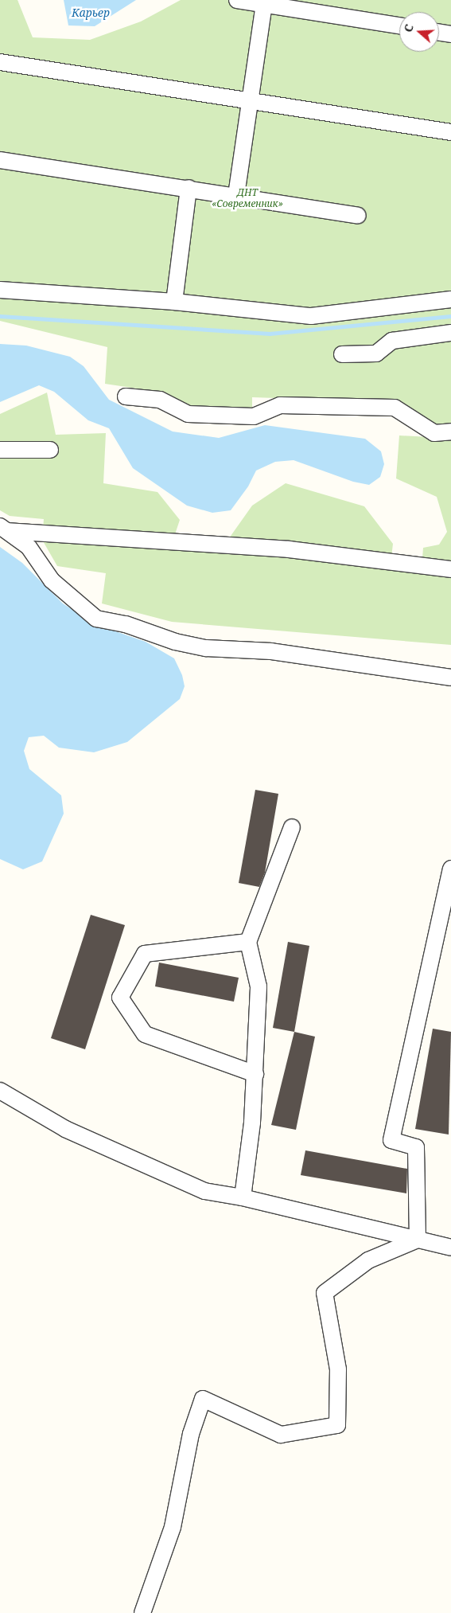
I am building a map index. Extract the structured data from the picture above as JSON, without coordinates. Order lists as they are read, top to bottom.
{
  "water": ["Карьер"],
  "parks": ["ДНТ «Современник»"],
  "north": "left"
}
